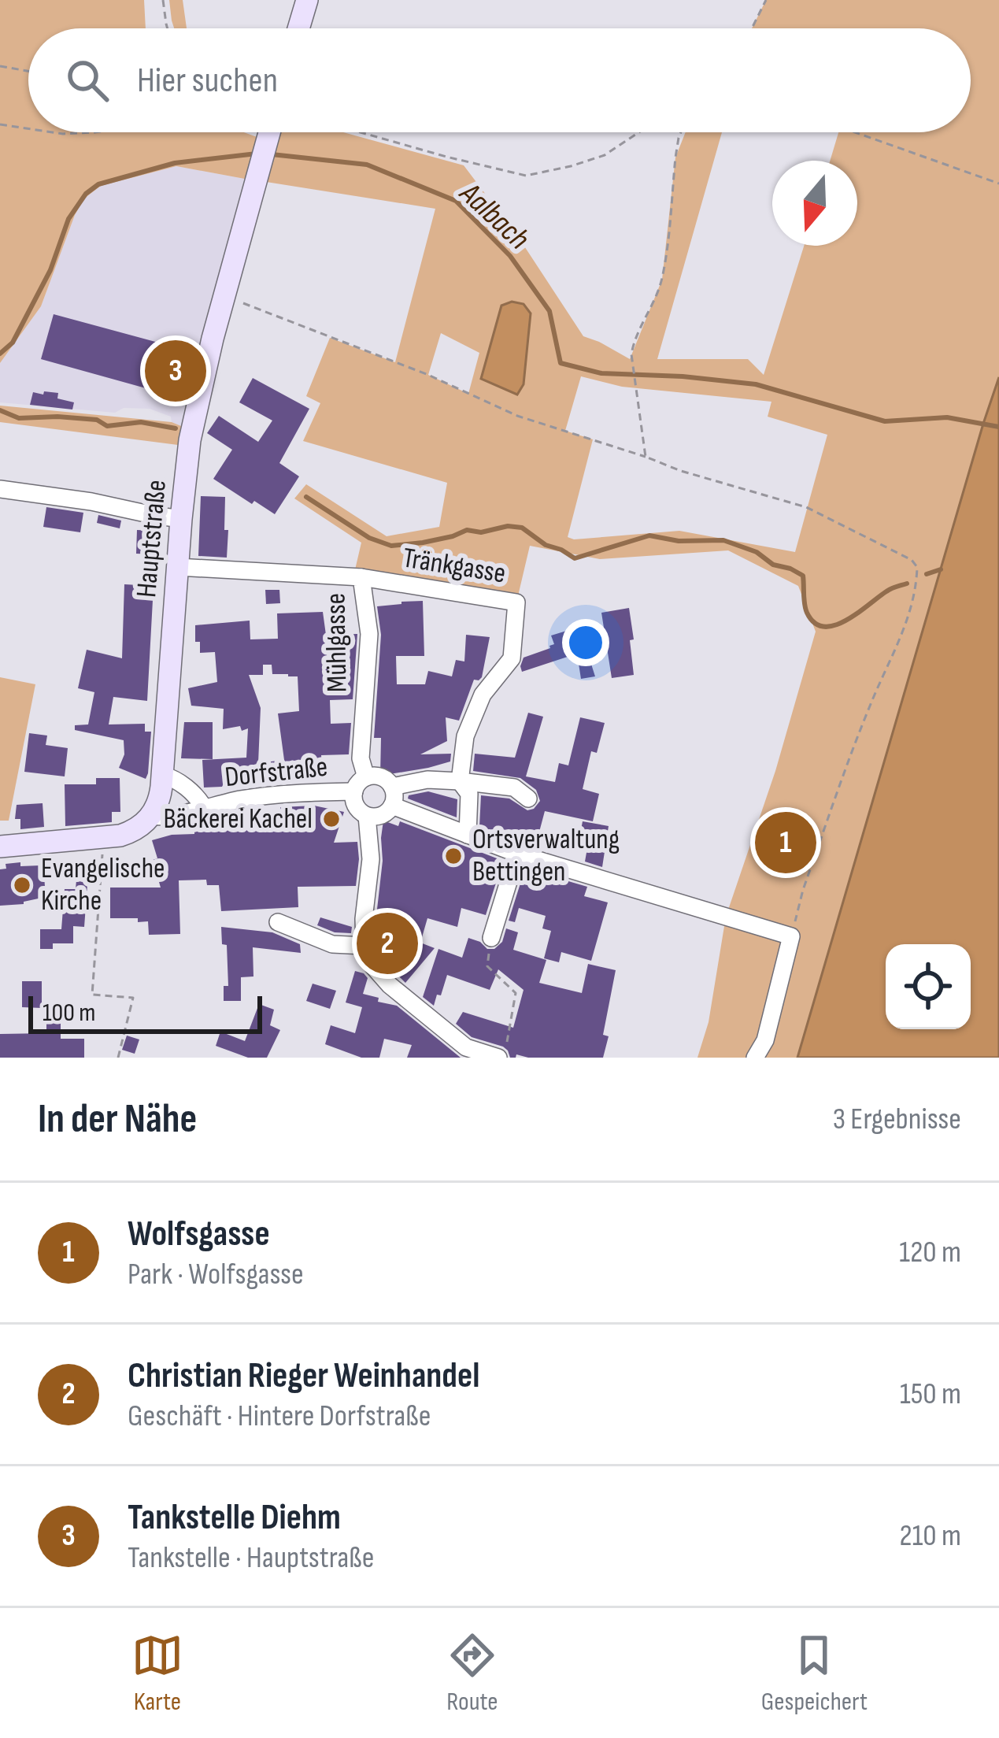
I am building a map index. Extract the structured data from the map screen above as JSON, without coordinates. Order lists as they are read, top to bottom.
{
  "streets": {
    "street": [
      "Hauptstraße",
      "Tränkgasse",
      "Mühlgasse",
      "Dorfstraße"
    ]
  },
  "crossings": [
    ["Hauptstraße", "Mühlgasse"],
    ["Hauptstraße", "Dorfstraße"],
    ["Tränkgasse", "Mühlgasse"],
    ["Mühlgasse", "Dorfstraße"]
  ],
  "water": ["Aalbach"],
  "places": ["Bäckerei Kachel", "Ortsverwaltung Bettingen", "Evangelische Kirche"],
  "scale_bar": "100 m",
  "north": "bottom",
  "page": {
    "search": "Hier suchen",
    "pins": ["3", "1", "2"],
    "scale": "100 m",
    "heading": ["In der Nähe", "3 Ergebnisse"],
    "list": [
      {
        "mark": "1",
        "name": "Wolfsgasse",
        "note": "Park · Wolfsgasse",
        "value": "120 m"
      },
      {
        "mark": "2",
        "name": "Christian Rieger Weinhandel",
        "note": "Geschäft · Hintere Dorfstraße",
        "value": "150 m"
      },
      {
        "mark": "3",
        "name": "Tankstelle Diehm",
        "note": "Tankstelle · Hauptstraße",
        "value": "210 m"
      }
    ],
    "nav": ["Karte", "Route", "Gespeichert"]
  }
}
